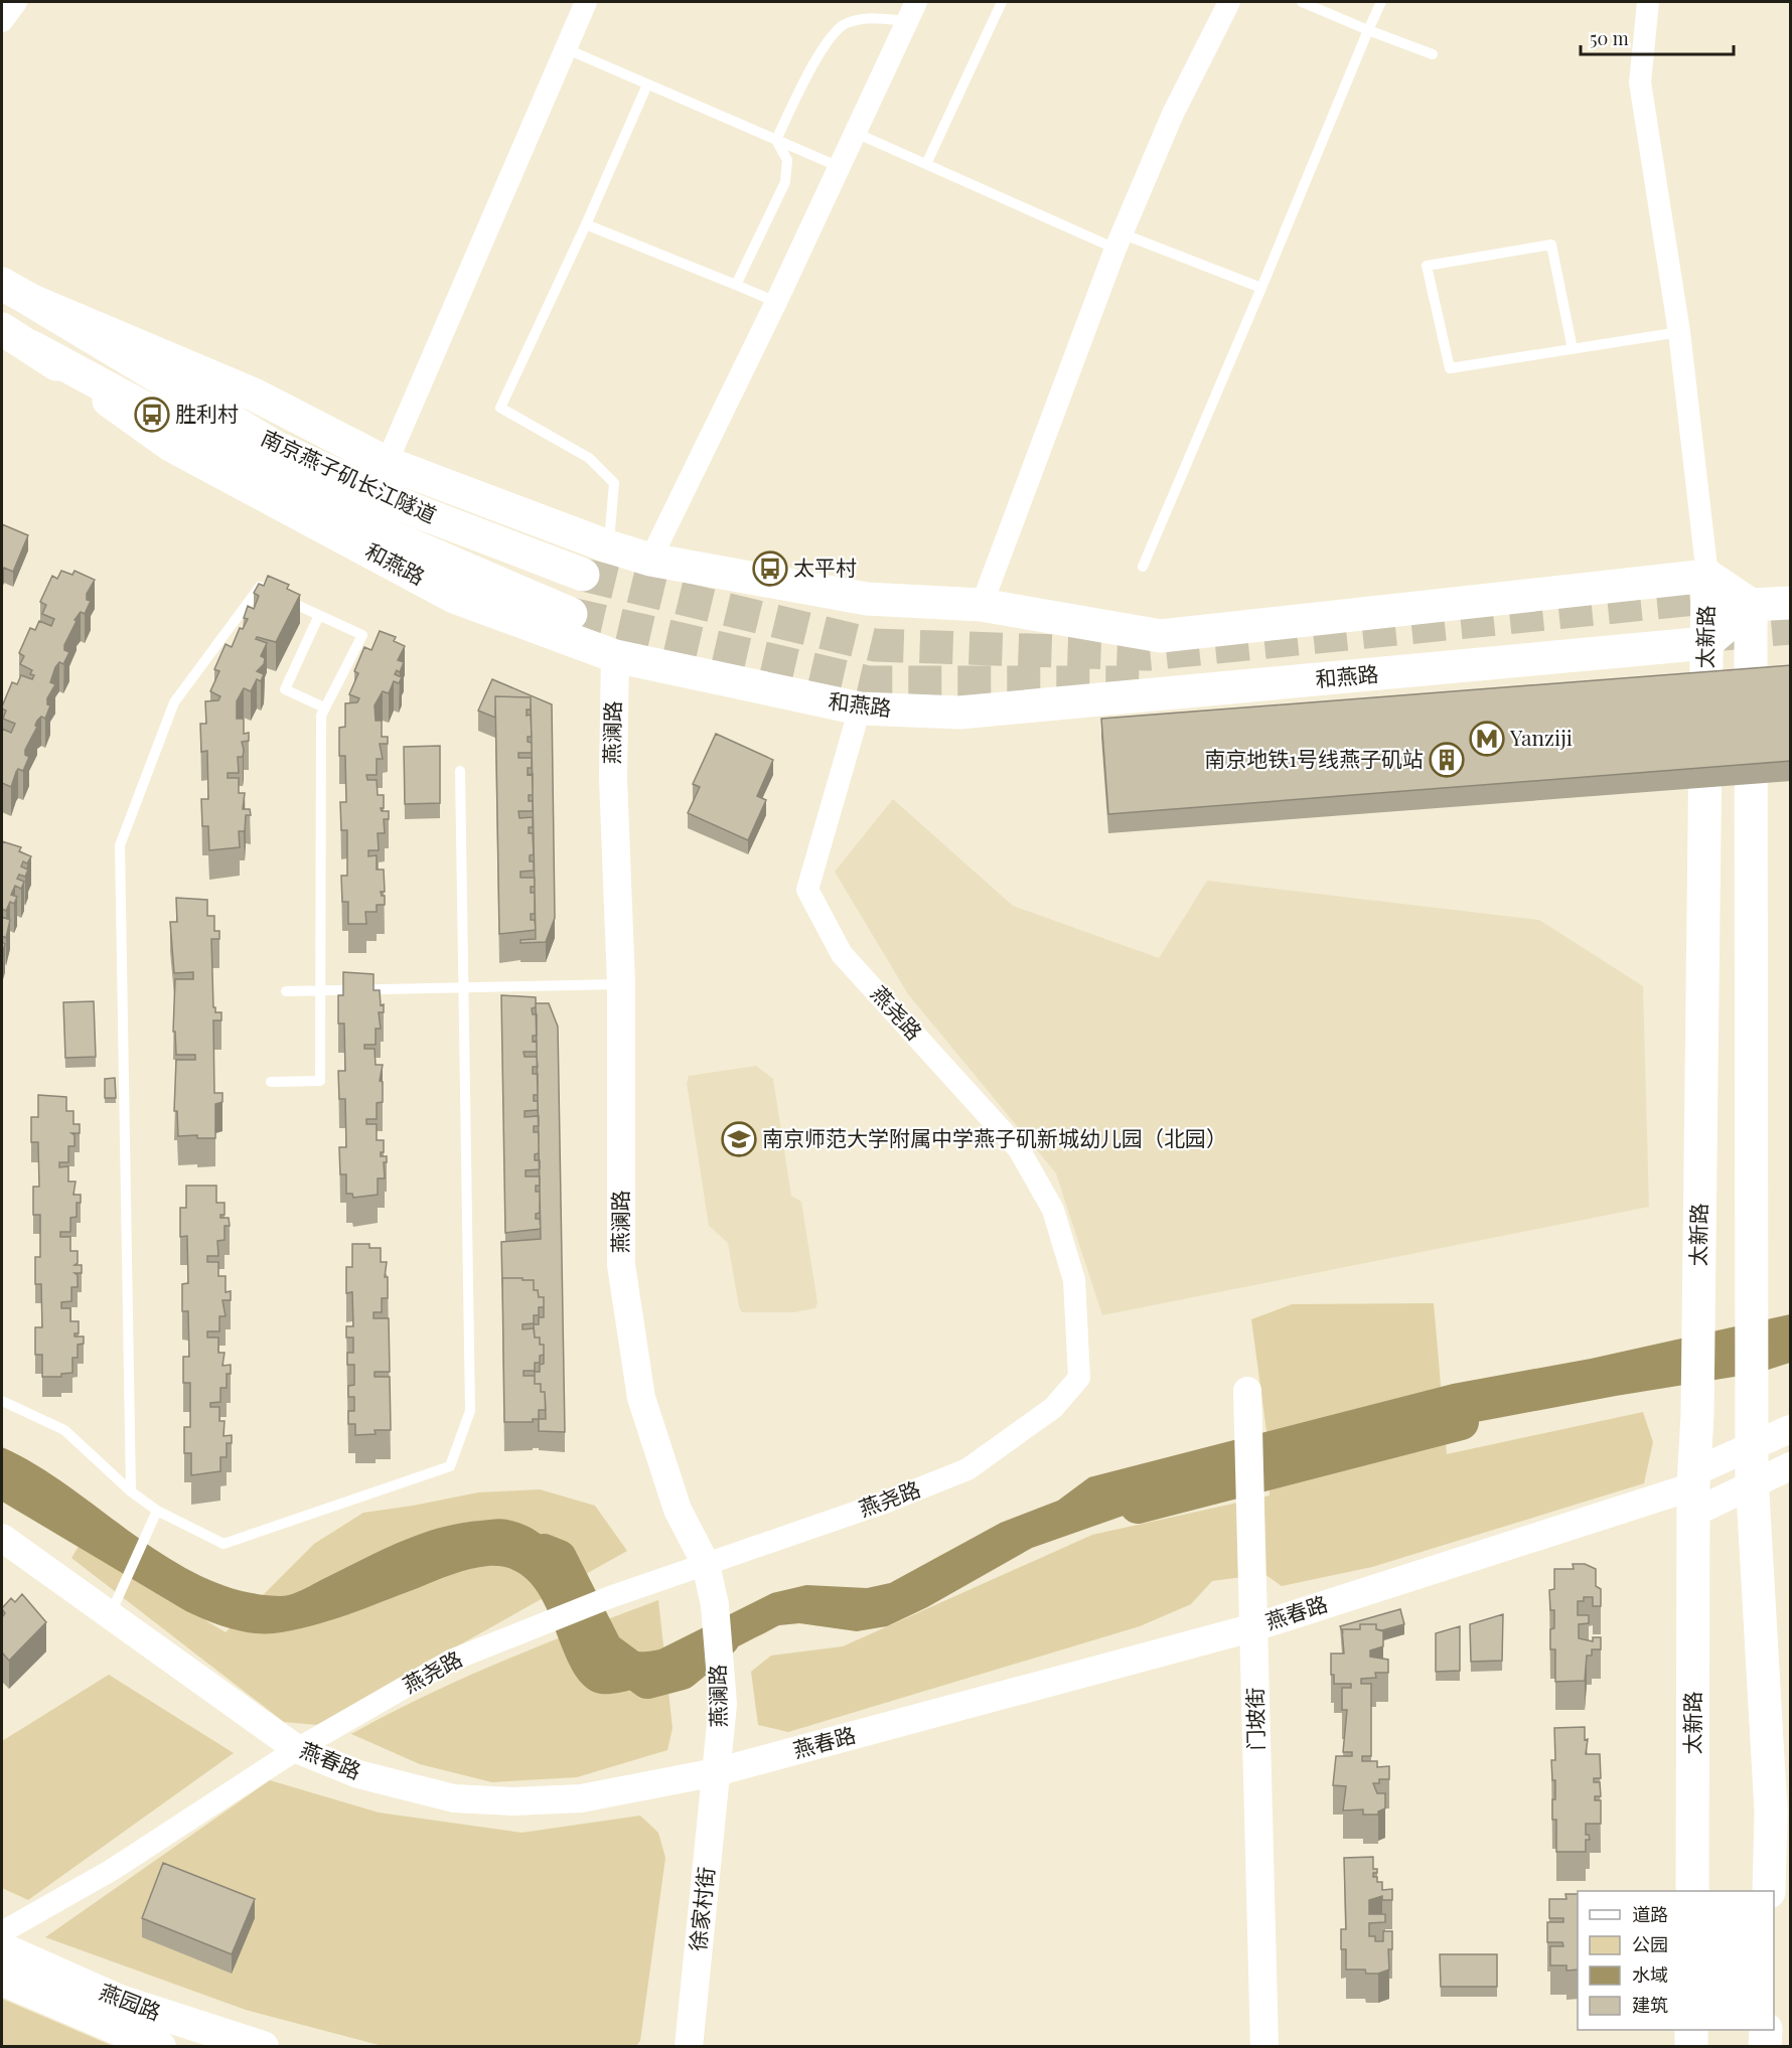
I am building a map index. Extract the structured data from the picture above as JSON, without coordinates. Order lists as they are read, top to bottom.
{
  "streets": {
    "main road": [
      "南京燕子矶长江隧道",
      "和燕路",
      "太新路",
      "燕园路"
    ],
    "street": [
      "燕澜路",
      "燕尧路",
      "燕春路",
      "门坡街",
      "徐家村街"
    ]
  },
  "crossings": [
    ["南京燕子矶长江隧道", "和燕路"],
    ["和燕路", "太新路"],
    ["和燕路", "燕澜路"],
    ["和燕路", "燕尧路"],
    ["太新路", "燕春路"],
    ["燕澜路", "燕尧路"],
    ["燕澜路", "燕春路"],
    ["燕澜路", "徐家村街"],
    ["燕尧路", "燕春路"],
    ["燕春路", "门坡街"],
    ["燕春路", "徐家村街"]
  ],
  "places": {
    "bus stop": ["胜利村", "太平村"],
    "metro station": ["Yanziji"],
    "building": ["南京地铁1号线燕子矶站"],
    "school or university": ["南京师范大学附属中学燕子矶新城幼儿园（北园）"]
  },
  "legend": [
    "道路",
    "公园",
    "水域",
    "建筑"
  ],
  "scale_bar": "50 m"
}
